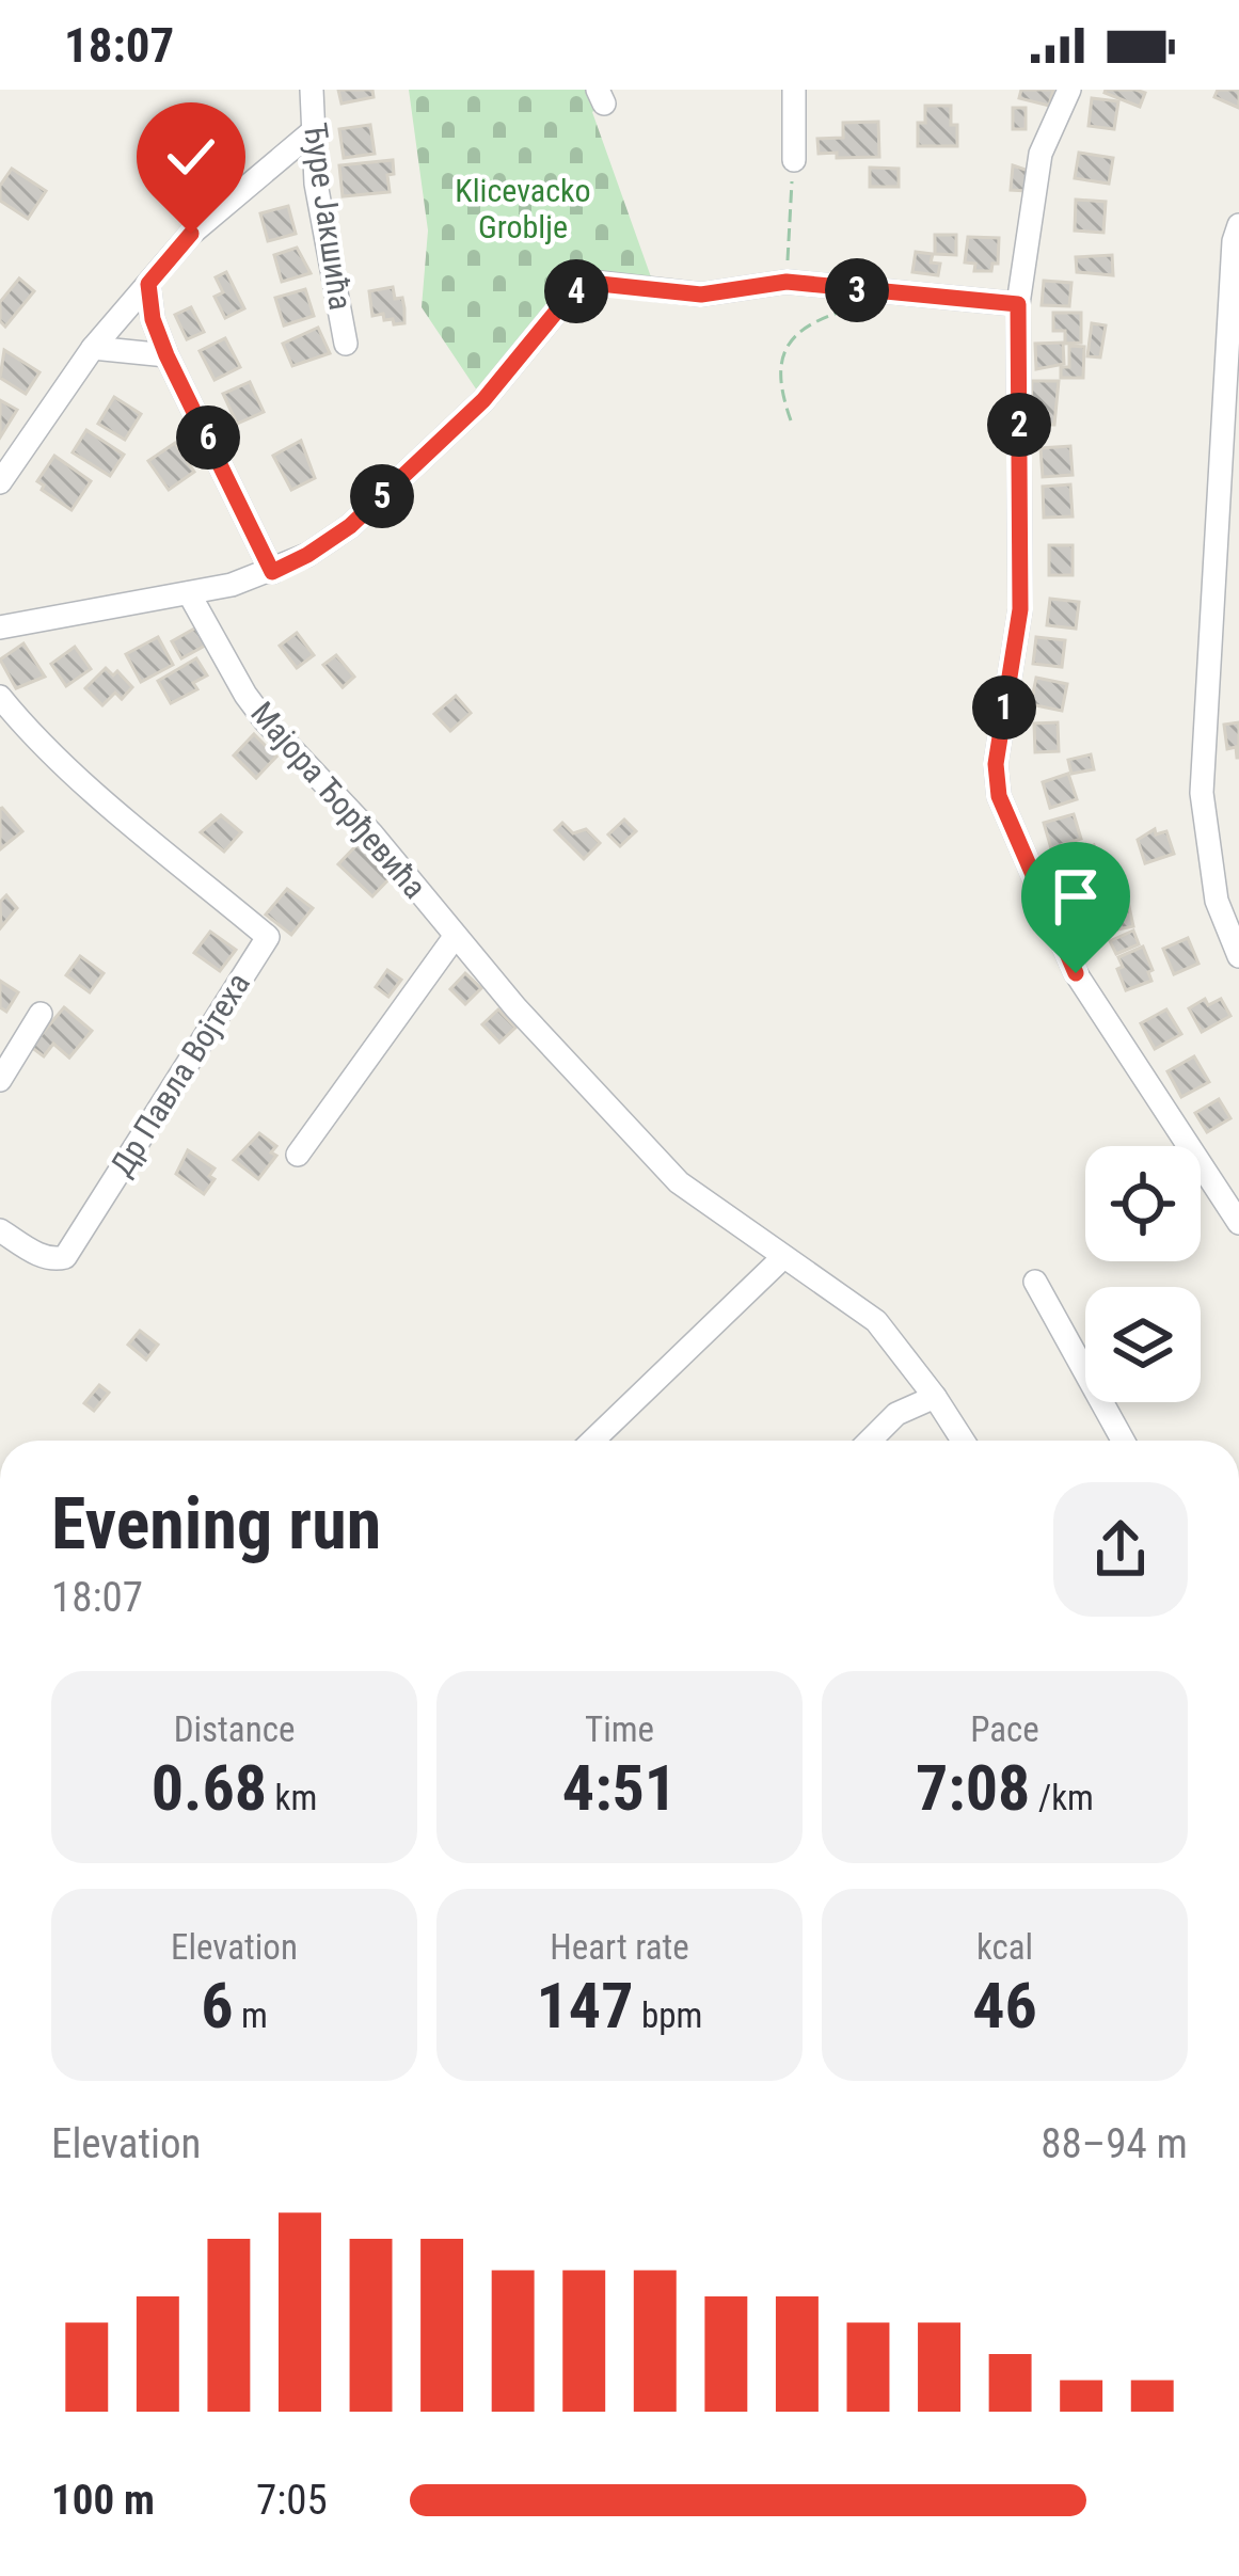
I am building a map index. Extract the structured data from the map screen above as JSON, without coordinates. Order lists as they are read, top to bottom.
{
  "streets": {
    "street": ["Ђуре Јакшића", "Мајора Ђорђевића", "Др Павла Војтеха"]
  },
  "parks": ["Klicevacko Groblje"],
  "page": {
    "status": "18:07",
    "pins": [
      "3",
      "4",
      "2",
      "6",
      "5",
      "1"
    ],
    "heading": ["Evening run", "18:07"],
    "stats": [
      ["Distance", "0.68 km"],
      ["Time", "4:51"],
      ["Pace", "7:08 /km"],
      ["Elevation", "6 m"],
      ["Heart rate", "147 bpm"],
      ["kcal", "46"]
    ],
    "chart": ["Elevation", "88–94 m"],
    "list": [
      {
        "name": "100 m",
        "note": "7:05"
      }
    ]
  }
}
